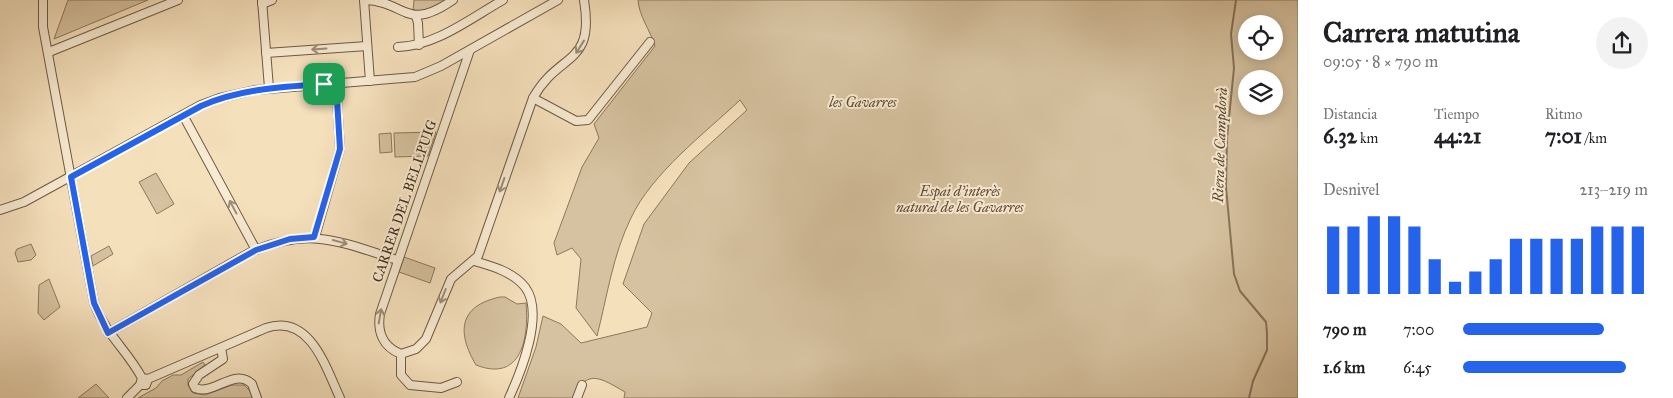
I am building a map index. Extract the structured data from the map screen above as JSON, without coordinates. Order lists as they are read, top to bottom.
{
  "streets": {
    "street": ["CARRER DEL BELLPUIG"]
  },
  "water": ["Riera de Campdorà"],
  "parks": ["les Gavarres", "Espai d'interès natural de les Gavarres"],
  "page": {
    "heading": ["Carrera matutina", "09:05 · 8 × 790 m"],
    "stats": [
      ["Distancia", "6.32 km"],
      ["Tiempo", "44:21"],
      ["Ritmo", "7:01 /km"]
    ],
    "chart": ["Desnivel", "213–219 m"],
    "list": [
      {
        "name": "790 m",
        "note": "7:00"
      },
      {
        "name": "1.6 km",
        "note": "6:45"
      }
    ]
  }
}
